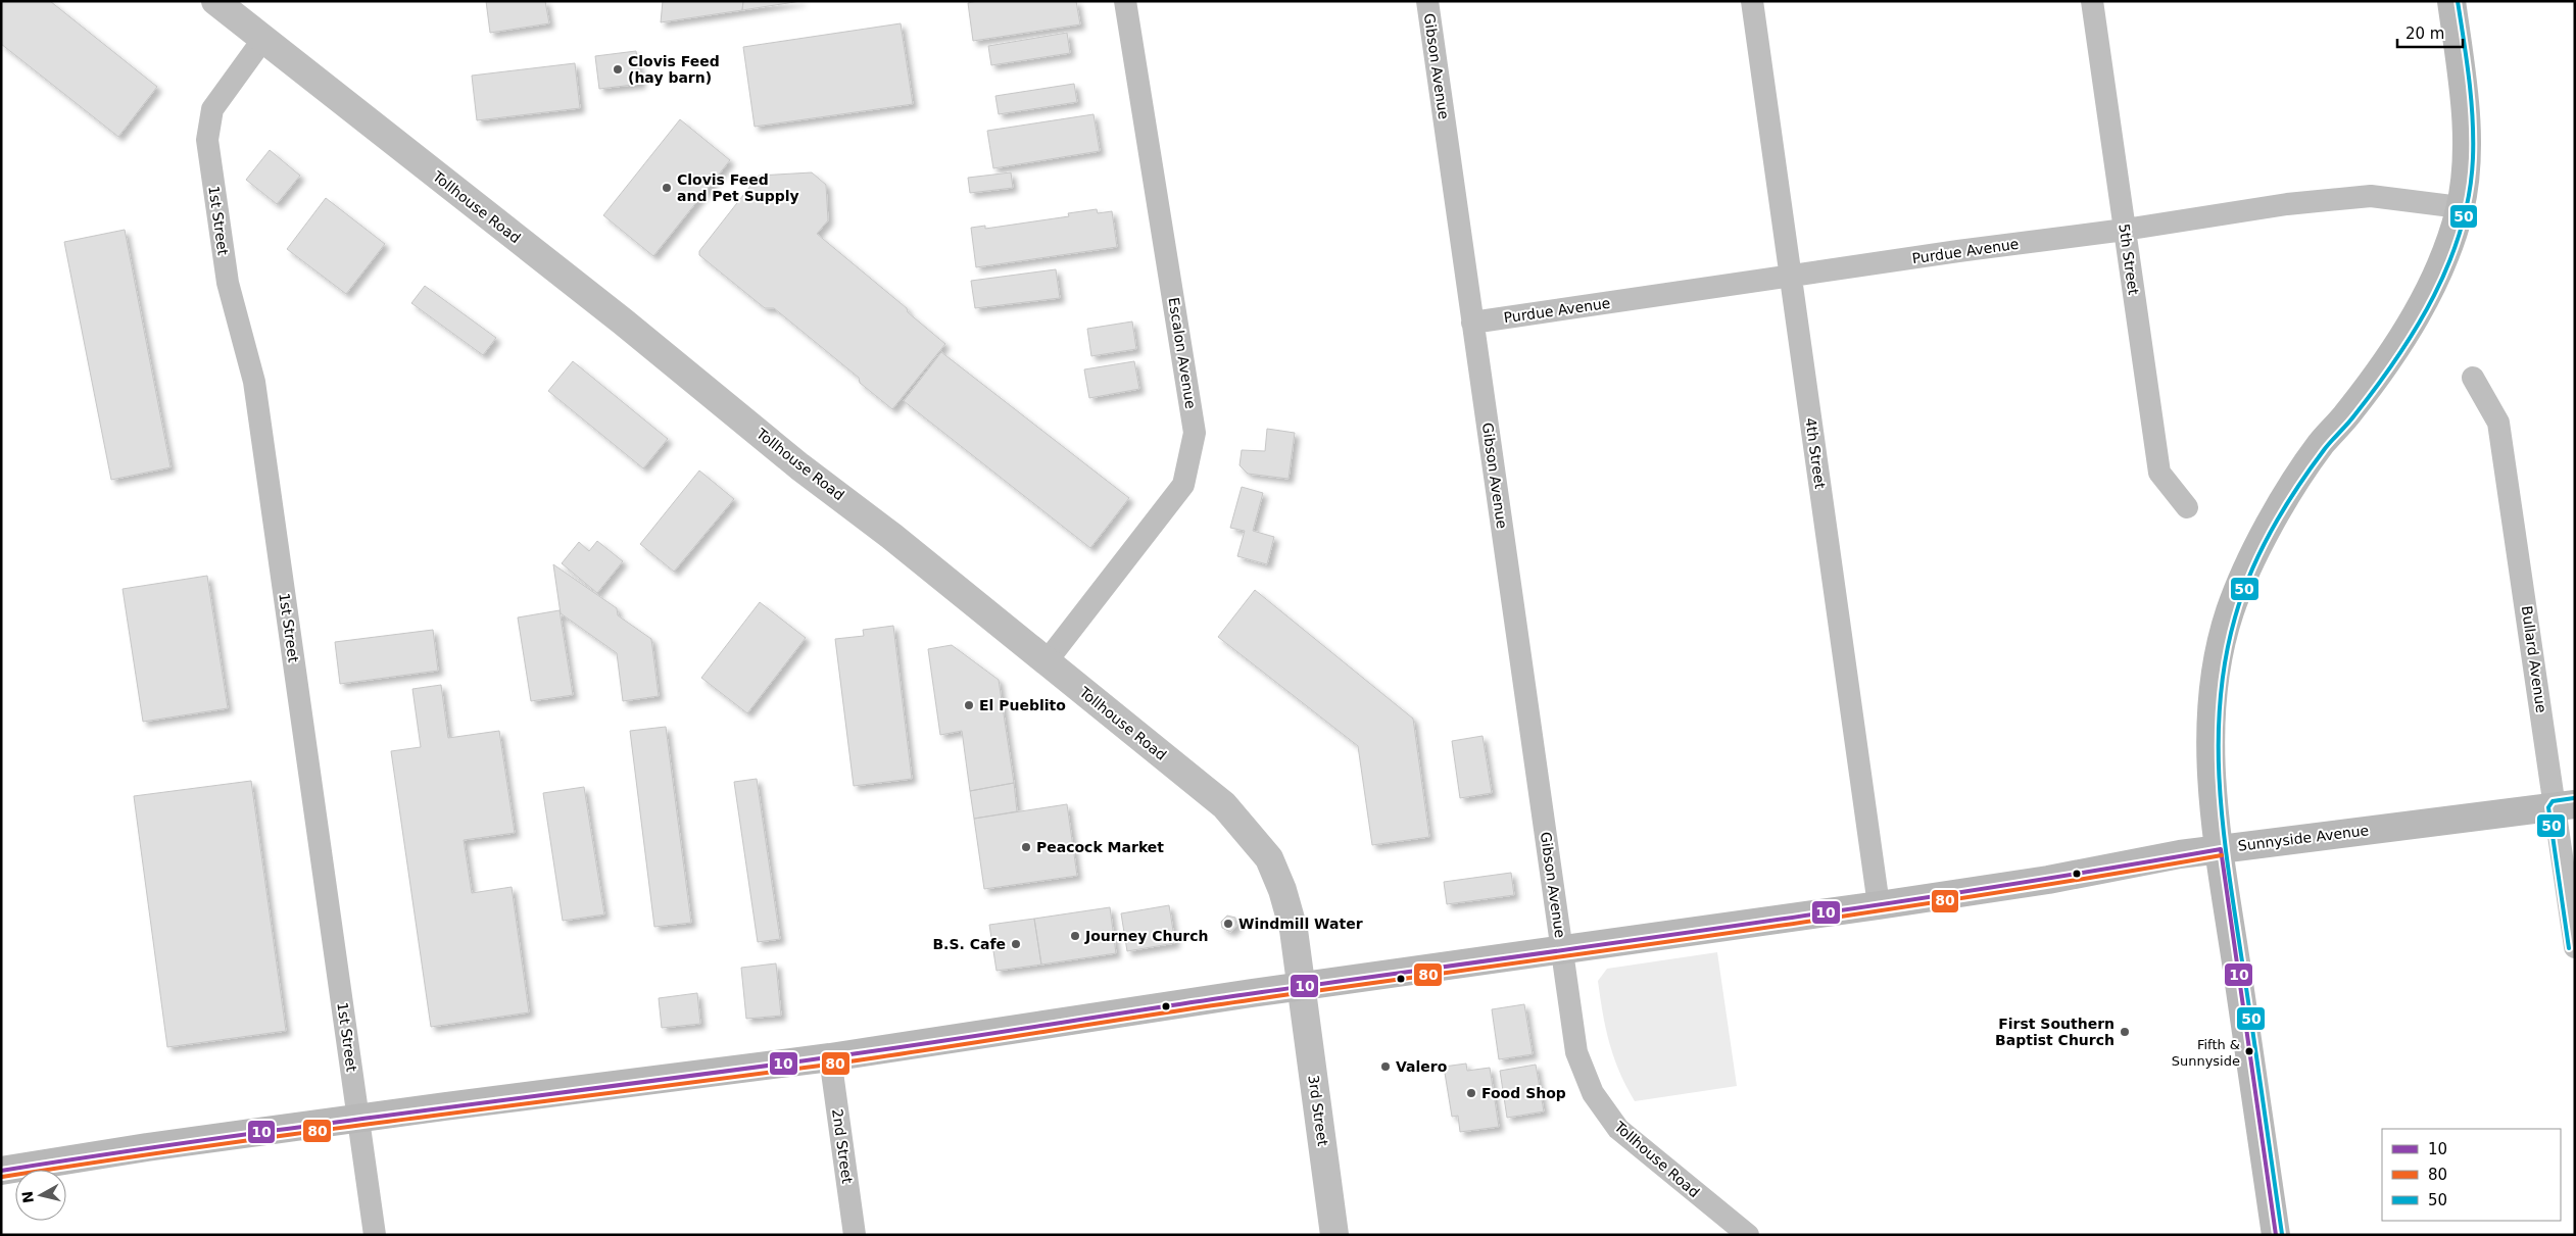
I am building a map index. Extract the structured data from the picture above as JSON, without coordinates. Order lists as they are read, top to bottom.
{
  "streets": {
    "main road": ["Sunnyside Avenue"],
    "street": [
      "Gibson Avenue",
      "Tollhouse Road",
      "1st Street",
      "Purdue Avenue",
      "5th Street",
      "Escalon Avenue",
      "4th Street",
      "Bullard Avenue",
      "3rd Street",
      "2nd Street"
    ]
  },
  "crossings": [
    ["Gibson Avenue", "Tollhouse Road"],
    ["Gibson Avenue", "Purdue Avenue"],
    ["Gibson Avenue", "Sunnyside Avenue"],
    ["Tollhouse Road", "1st Street"],
    ["Tollhouse Road", "Escalon Avenue"],
    ["Tollhouse Road", "Sunnyside Avenue"],
    ["Tollhouse Road", "3rd Street"],
    ["1st Street", "Sunnyside Avenue"],
    ["Purdue Avenue", "5th Street"],
    ["Purdue Avenue", "4th Street"],
    ["4th Street", "Sunnyside Avenue"],
    ["Bullard Avenue", "Sunnyside Avenue"],
    ["Sunnyside Avenue", "3rd Street"],
    ["Sunnyside Avenue", "2nd Street"]
  ],
  "places": [
    "Clovis Feed (hay barn)",
    "Clovis Feed and Pet Supply",
    "El Pueblito",
    "Peacock Market",
    "Windmill Water",
    "Journey Church",
    "B.S. Cafe",
    "First Southern Baptist Church",
    "Fifth & Sunnyside",
    "Valero",
    "Food Shop"
  ],
  "lines": ["transit line 50", "transit line 10", "transit line 80"],
  "legend": ["10", "80", "50"],
  "scale_bar": "20 m",
  "north": "left"
}
